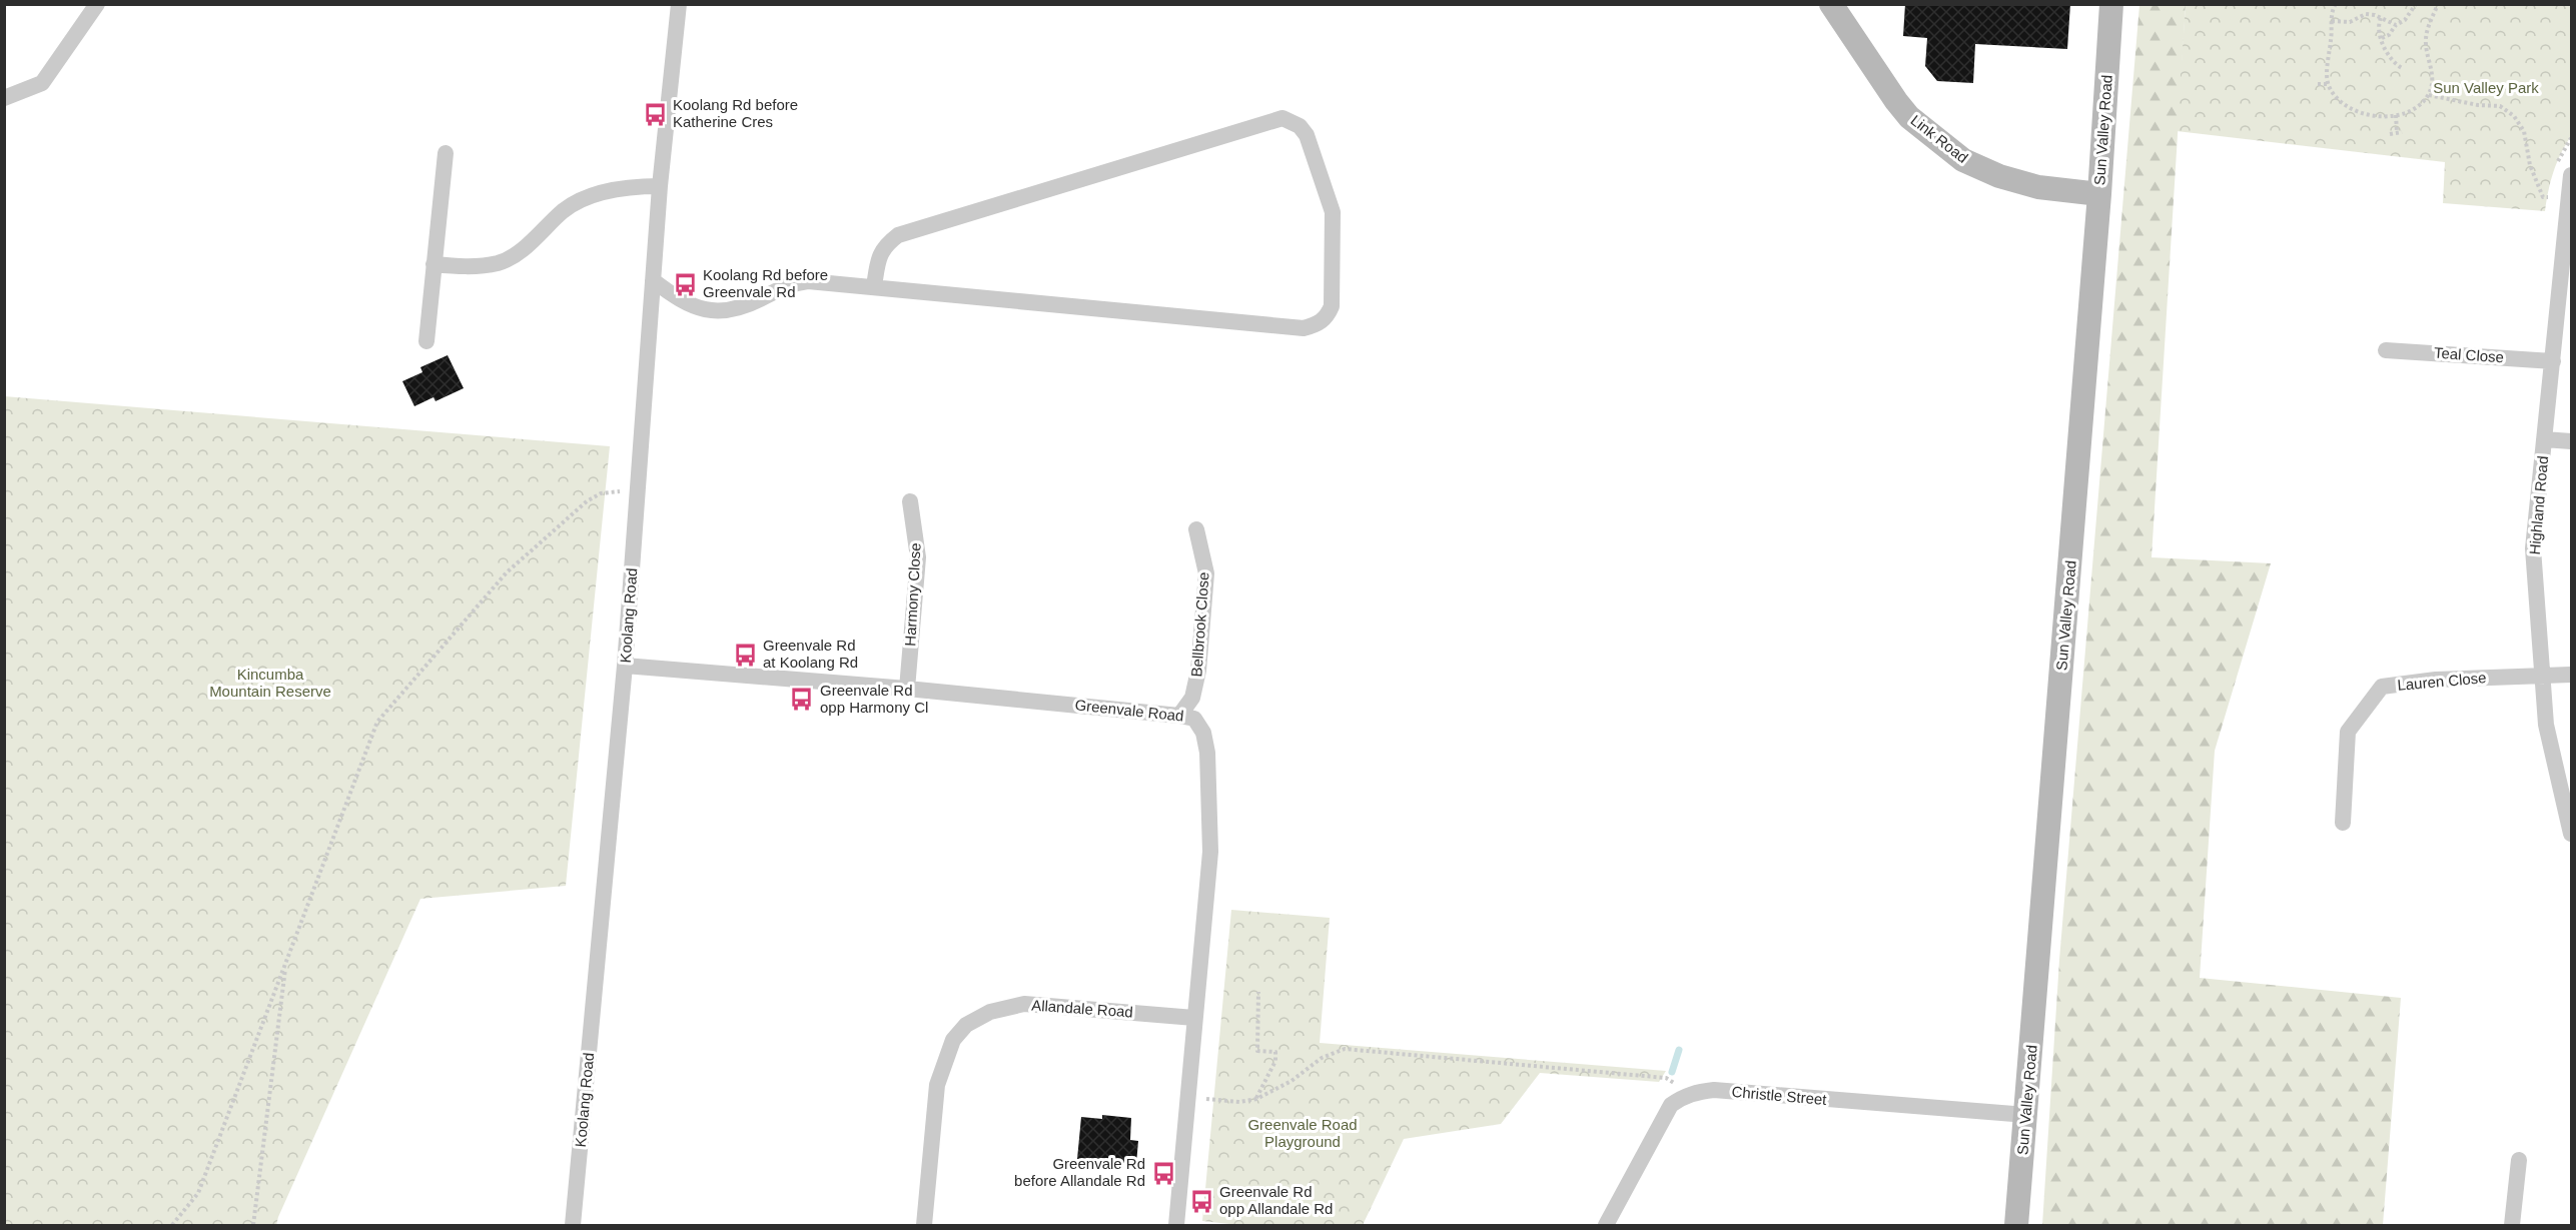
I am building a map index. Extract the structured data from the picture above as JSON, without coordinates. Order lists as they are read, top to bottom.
{
  "streets": {
    "street": [
      "Sun Valley Road",
      "Link Road",
      "Teal Close",
      "Highland Road",
      "Harmony Close",
      "Koolang Road",
      "Bellbrook Close",
      "Lauren Close",
      "Greenvale Road",
      "Allandale Road",
      "Christle Street"
    ]
  },
  "crossings": [
    ["Sun Valley Road", "Link Road"],
    ["Sun Valley Road", "Christle Street"],
    ["Teal Close", "Highland Road"],
    ["Highland Road", "Lauren Close"],
    ["Harmony Close", "Greenvale Road"],
    ["Koolang Road", "Greenvale Road"],
    ["Bellbrook Close", "Greenvale Road"],
    ["Greenvale Road", "Allandale Road"]
  ],
  "parks": ["Sun Valley Park", "Kincumba Mountain Reserve", "Greenvale Road Playground"],
  "places": {
    "bus stop": [
      "Koolang Rd before Katherine Cres",
      "Koolang Rd before Greenvale Rd",
      "Greenvale Rd at Koolang Rd",
      "Greenvale Rd opp Harmony Cl",
      "Greenvale Rd before Allandale Rd",
      "Greenvale Rd opp Allandale Rd"
    ]
  }
}
